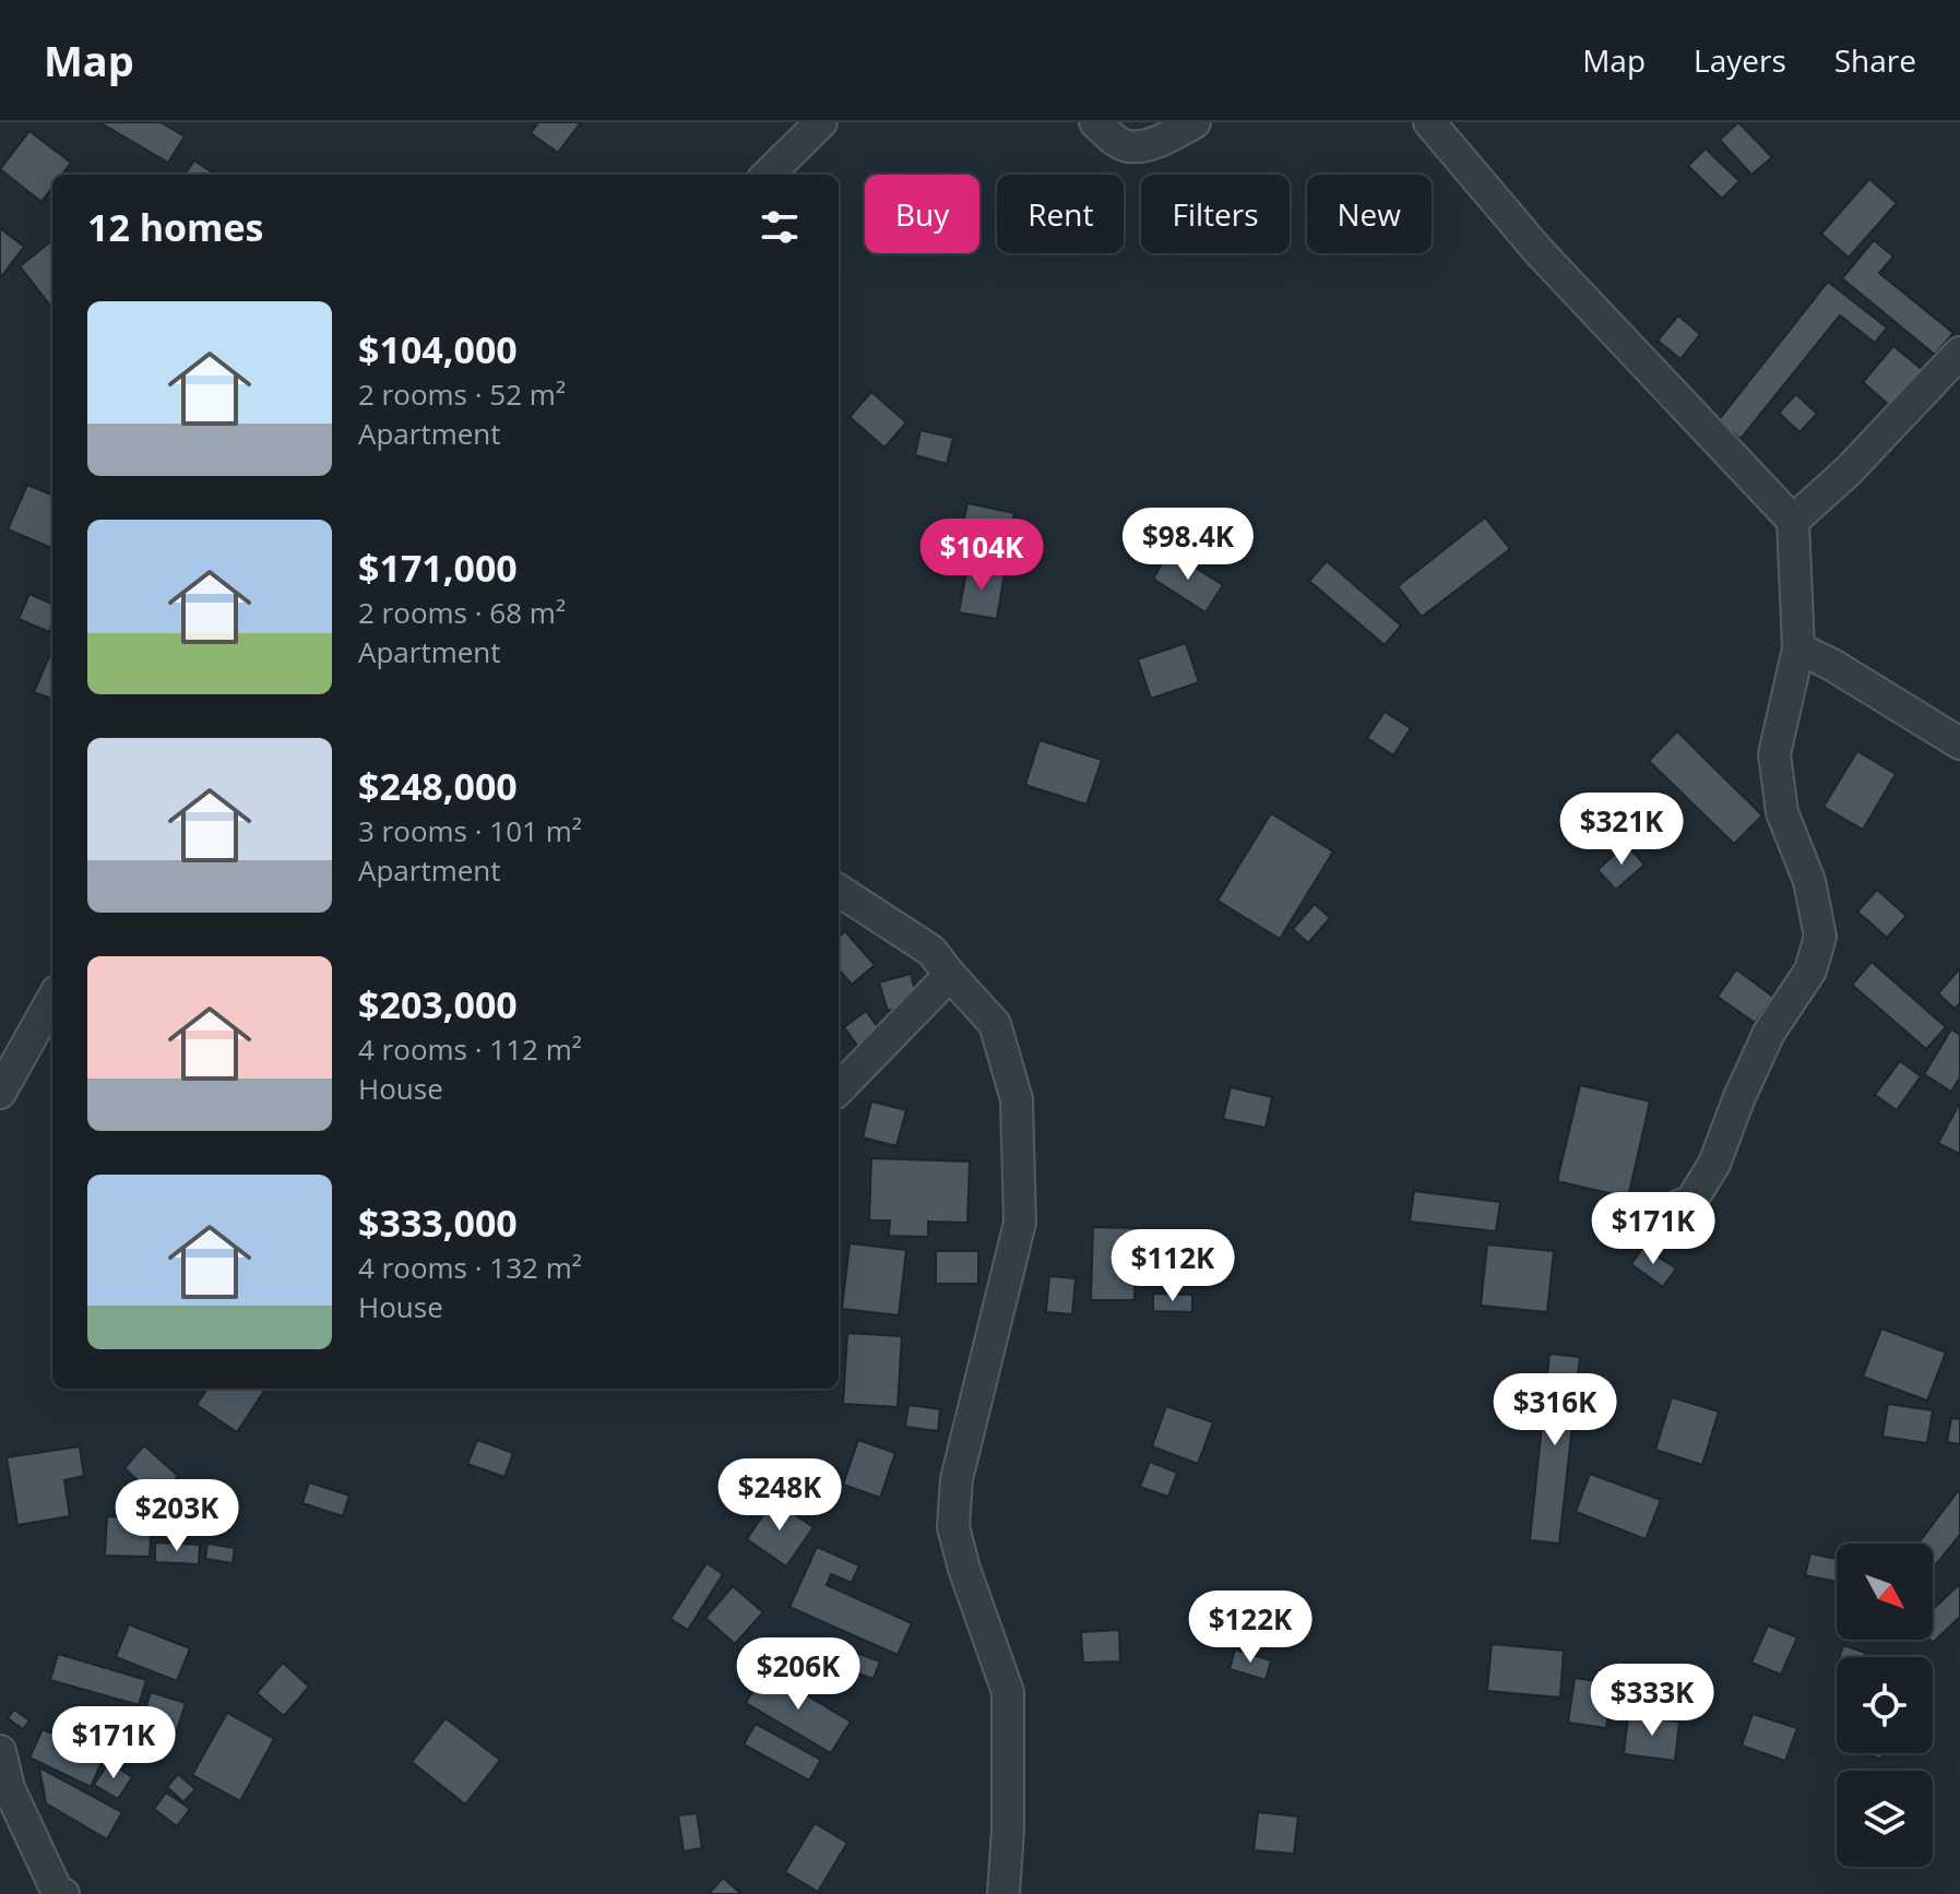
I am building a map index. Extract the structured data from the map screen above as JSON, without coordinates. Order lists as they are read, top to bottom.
{
  "north": "bottom right",
  "page": {
    "header": "Map",
    "nav": ["Map", "Layers", "Share"],
    "chip": [
      "Buy",
      "Rent",
      "Filters",
      "New"
    ],
    "heading": "12 homes",
    "list": [
      {
        "name": "$104,000",
        "note": "2 rooms · 52 m² · Apartment"
      },
      {
        "name": "$171,000",
        "note": "2 rooms · 68 m² · Apartment"
      },
      {
        "name": "$248,000",
        "note": "3 rooms · 101 m² · Apartment"
      },
      {
        "name": "$203,000",
        "note": "4 rooms · 112 m² · House"
      },
      {
        "name": "$333,000",
        "note": "4 rooms · 132 m² · House"
      }
    ],
    "price": [
      "$98.4K",
      "$104K",
      "$321K",
      "$171K",
      "$112K",
      "$316K",
      "$248K",
      "$203K",
      "$122K",
      "$206K",
      "$333K",
      "$171K"
    ]
  }
}
